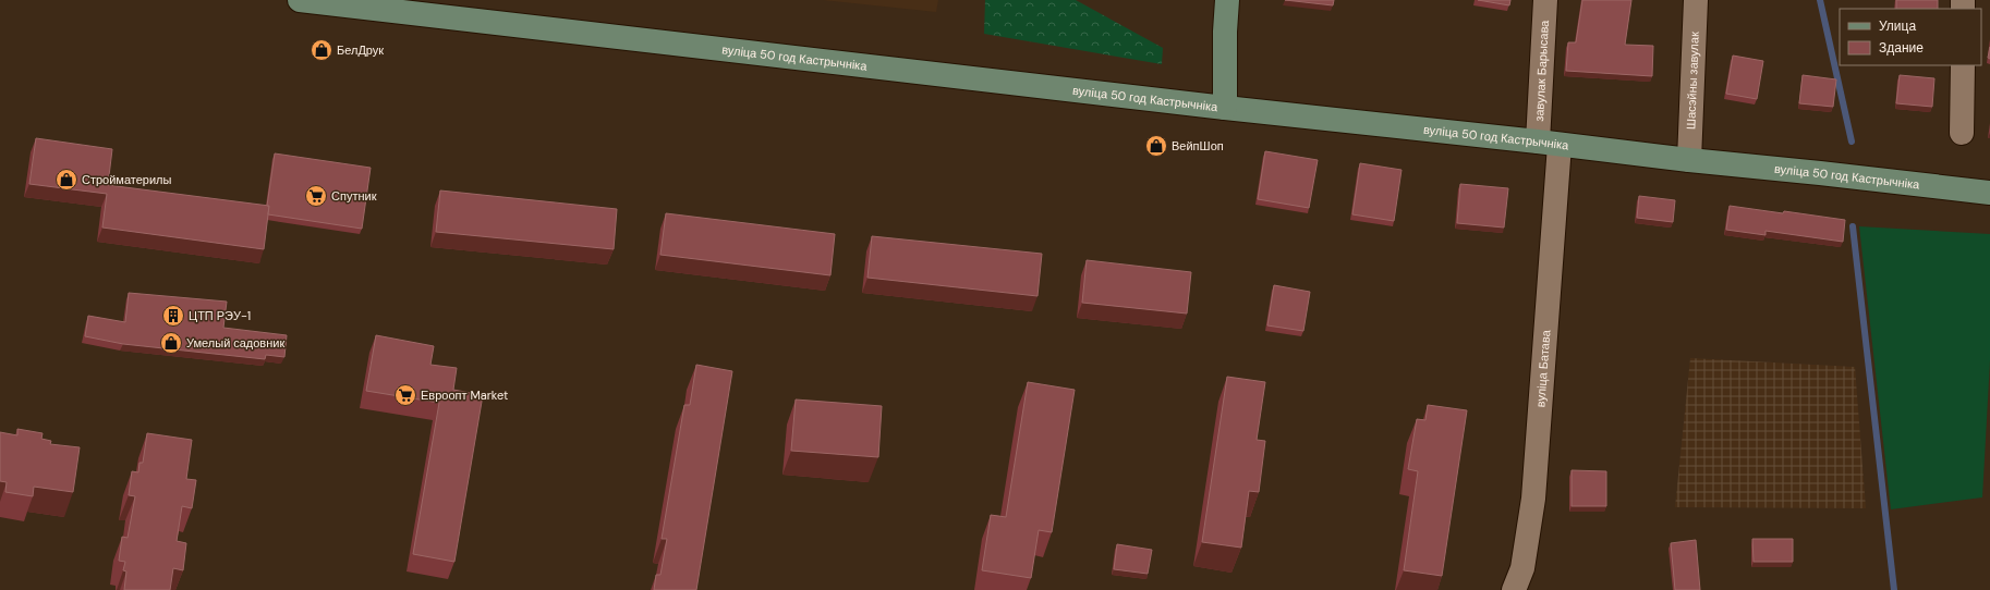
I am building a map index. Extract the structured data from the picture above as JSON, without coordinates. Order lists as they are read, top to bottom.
{
  "streets": {
    "main road": ["вуліца 50 год Кастрычніка"],
    "street": ["завулак Барысава", "Шасэйны завулак", "вуліца Батава"]
  },
  "crossings": [
    ["вуліца 50 год Кастрычніка", "завулак Барысава"],
    ["вуліца 50 год Кастрычніка", "Шасэйны завулак"],
    ["вуліца 50 год Кастрычніка", "вуліца Батава"],
    ["завулак Барысава", "вуліца Батава"]
  ],
  "places": {
    "shop": [
      "БелДрук",
      "ВейпШоп",
      "Стройматерилы",
      "Умелый садовник"
    ],
    "supermarket": ["Спутник", "Евроопт Market"],
    "building": ["ЦТП РЭУ-1"]
  },
  "legend": ["Улица", "Здание"]
}
